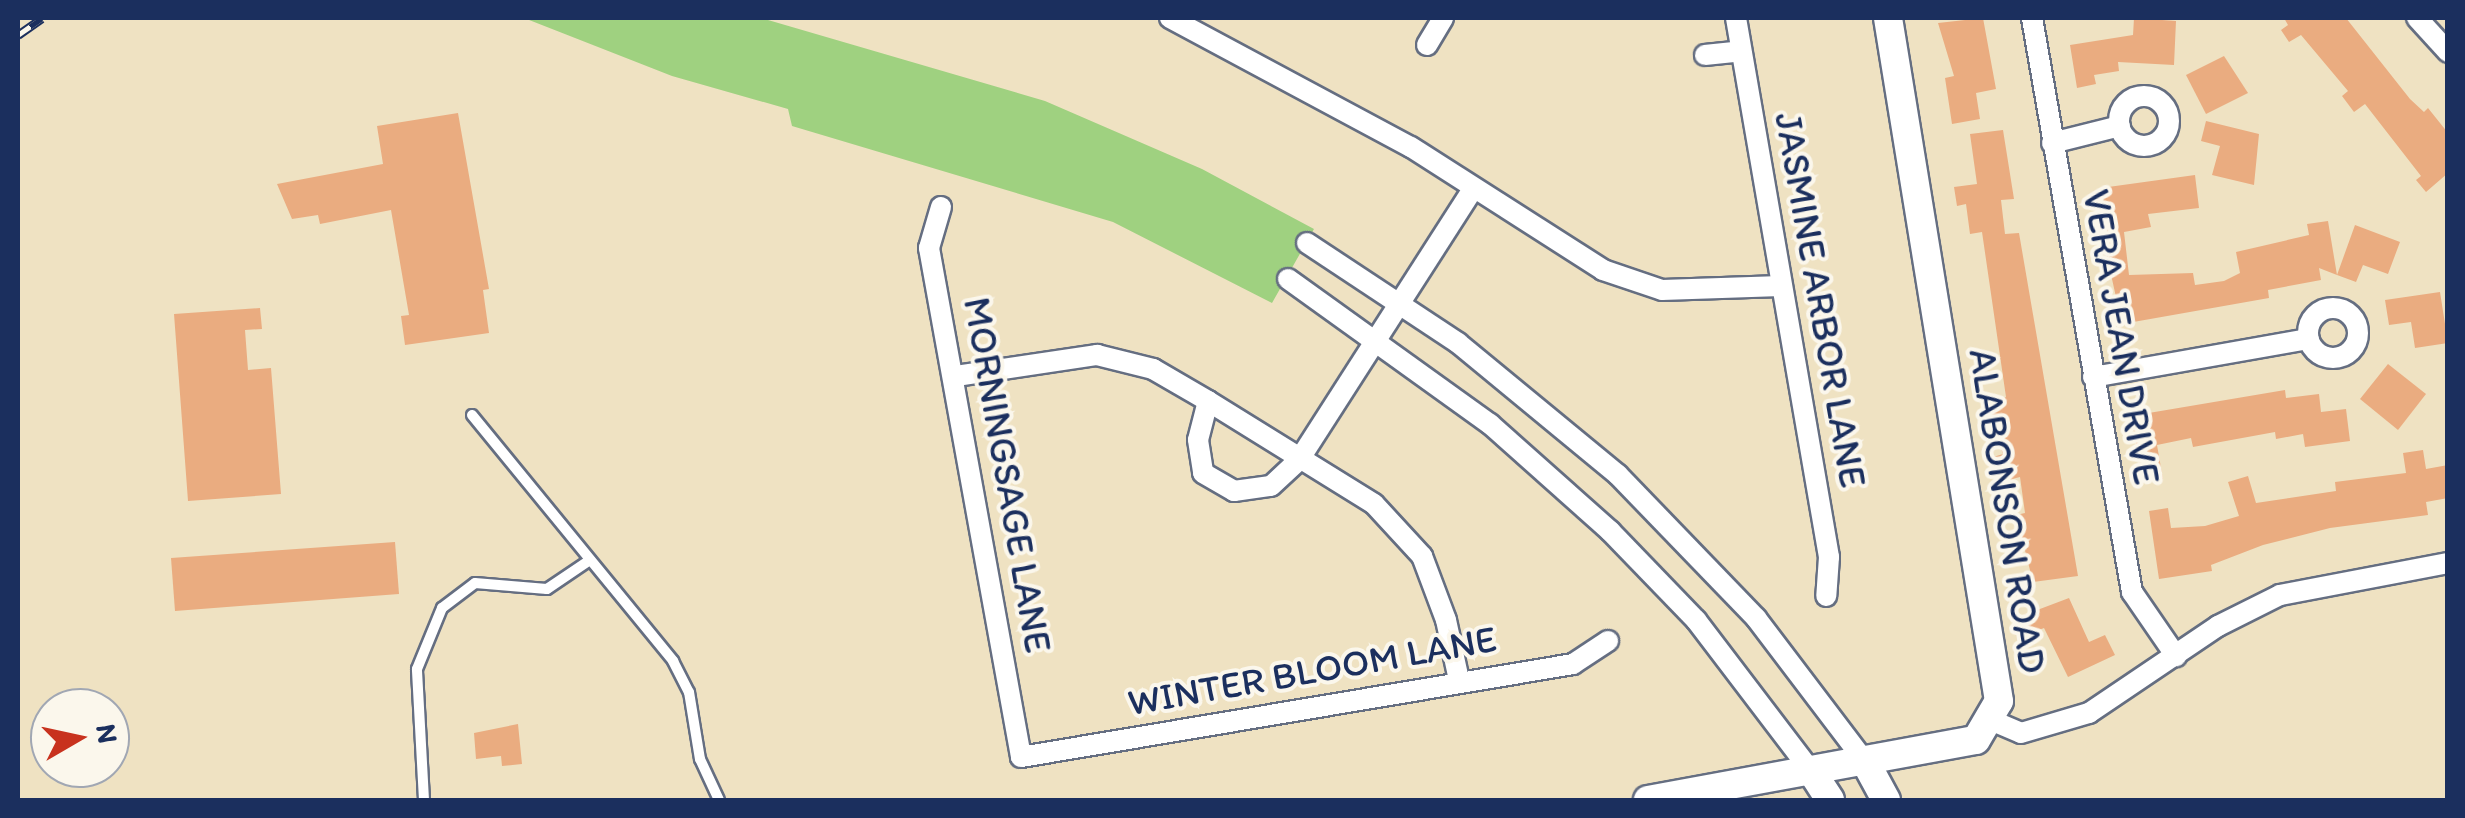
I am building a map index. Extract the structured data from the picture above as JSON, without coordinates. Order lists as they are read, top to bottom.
{
  "streets": {
    "street": [
      "JASMINE ARBOR LANE",
      "VERA JEAN DRIVE",
      "MORNINGSAGE LANE",
      "ALABONSON ROAD",
      "WINTER BLOOM LANE"
    ]
  },
  "crossings": [
    ["MORNINGSAGE LANE", "WINTER BLOOM LANE"]
  ],
  "north": "right"
}
